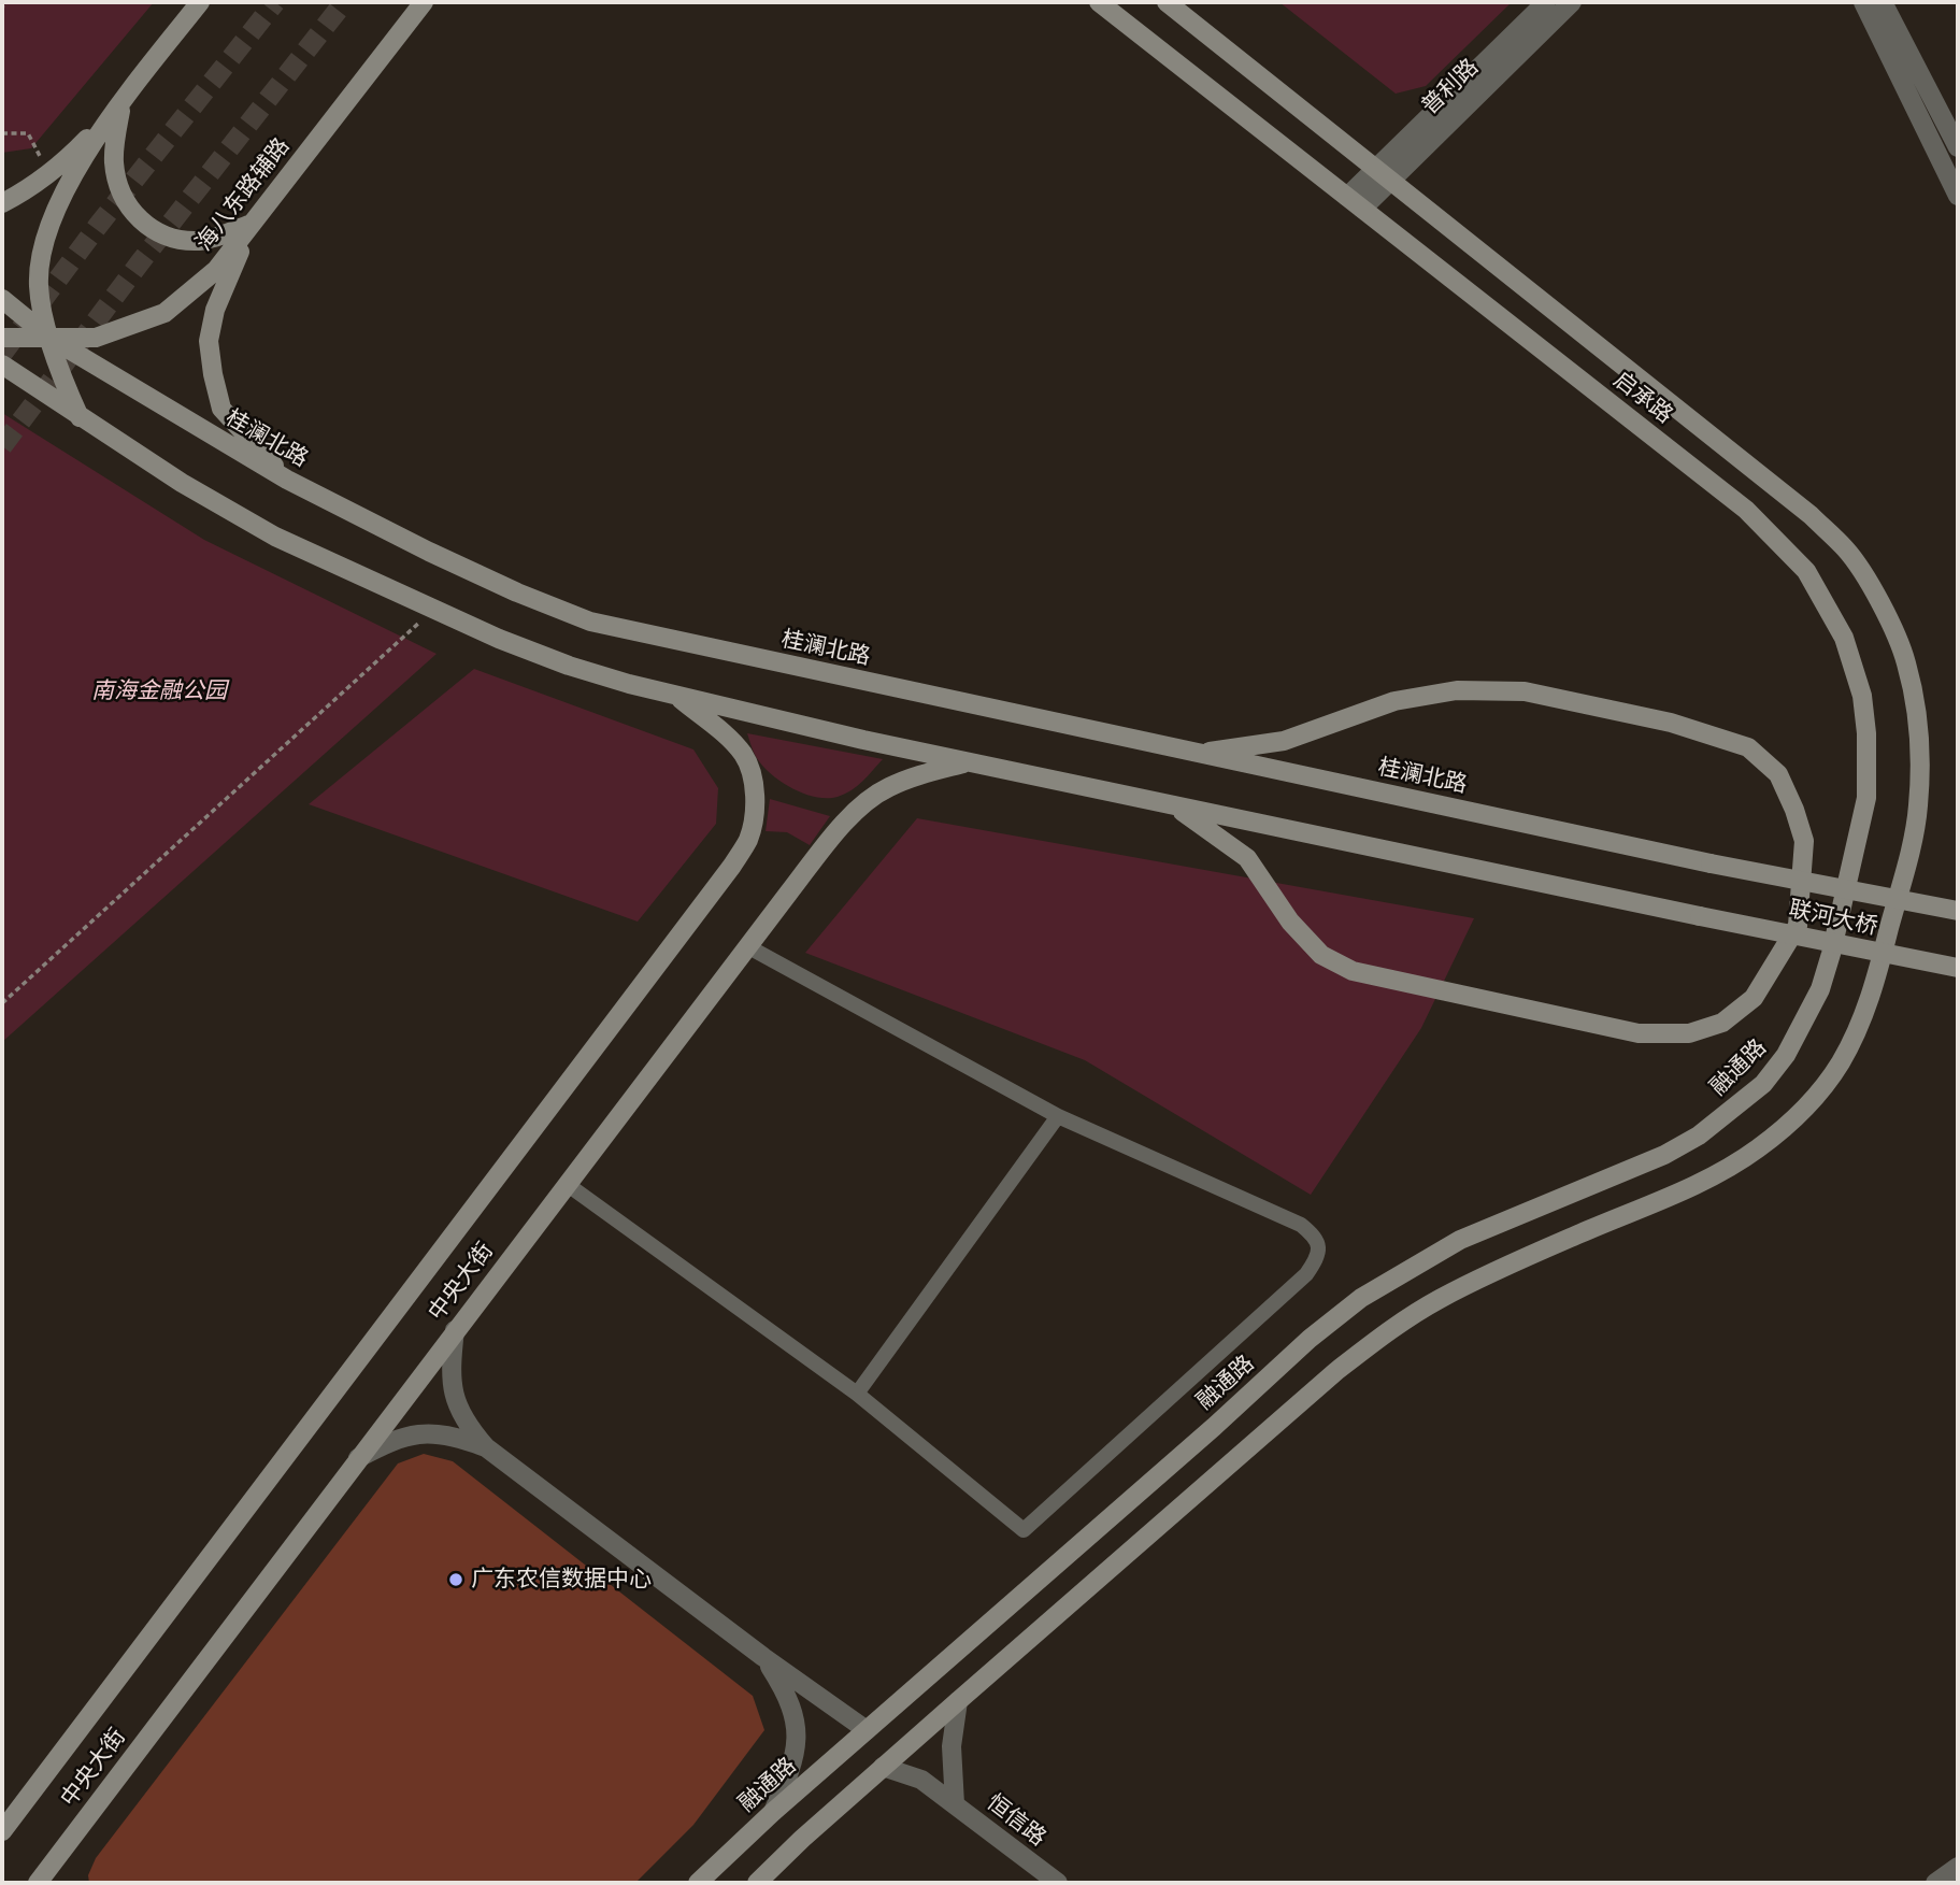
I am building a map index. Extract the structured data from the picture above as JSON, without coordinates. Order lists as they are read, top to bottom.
{
  "streets": {
    "main road": [
      "海八东路辅路",
      "启承路",
      "桂澜北路",
      "联河大桥",
      "融通路",
      "中央大街"
    ],
    "street": ["普利路", "恒信路"]
  },
  "crossings": [
    ["普利路", "启承路"],
    ["海八东路辅路", "桂澜北路"],
    ["启承路", "融通路"],
    ["启承路", "恒信路"],
    ["桂澜北路", "联河大桥"]
  ],
  "parks": ["南海金融公园"],
  "places": ["广东农信数据中心"]
}
